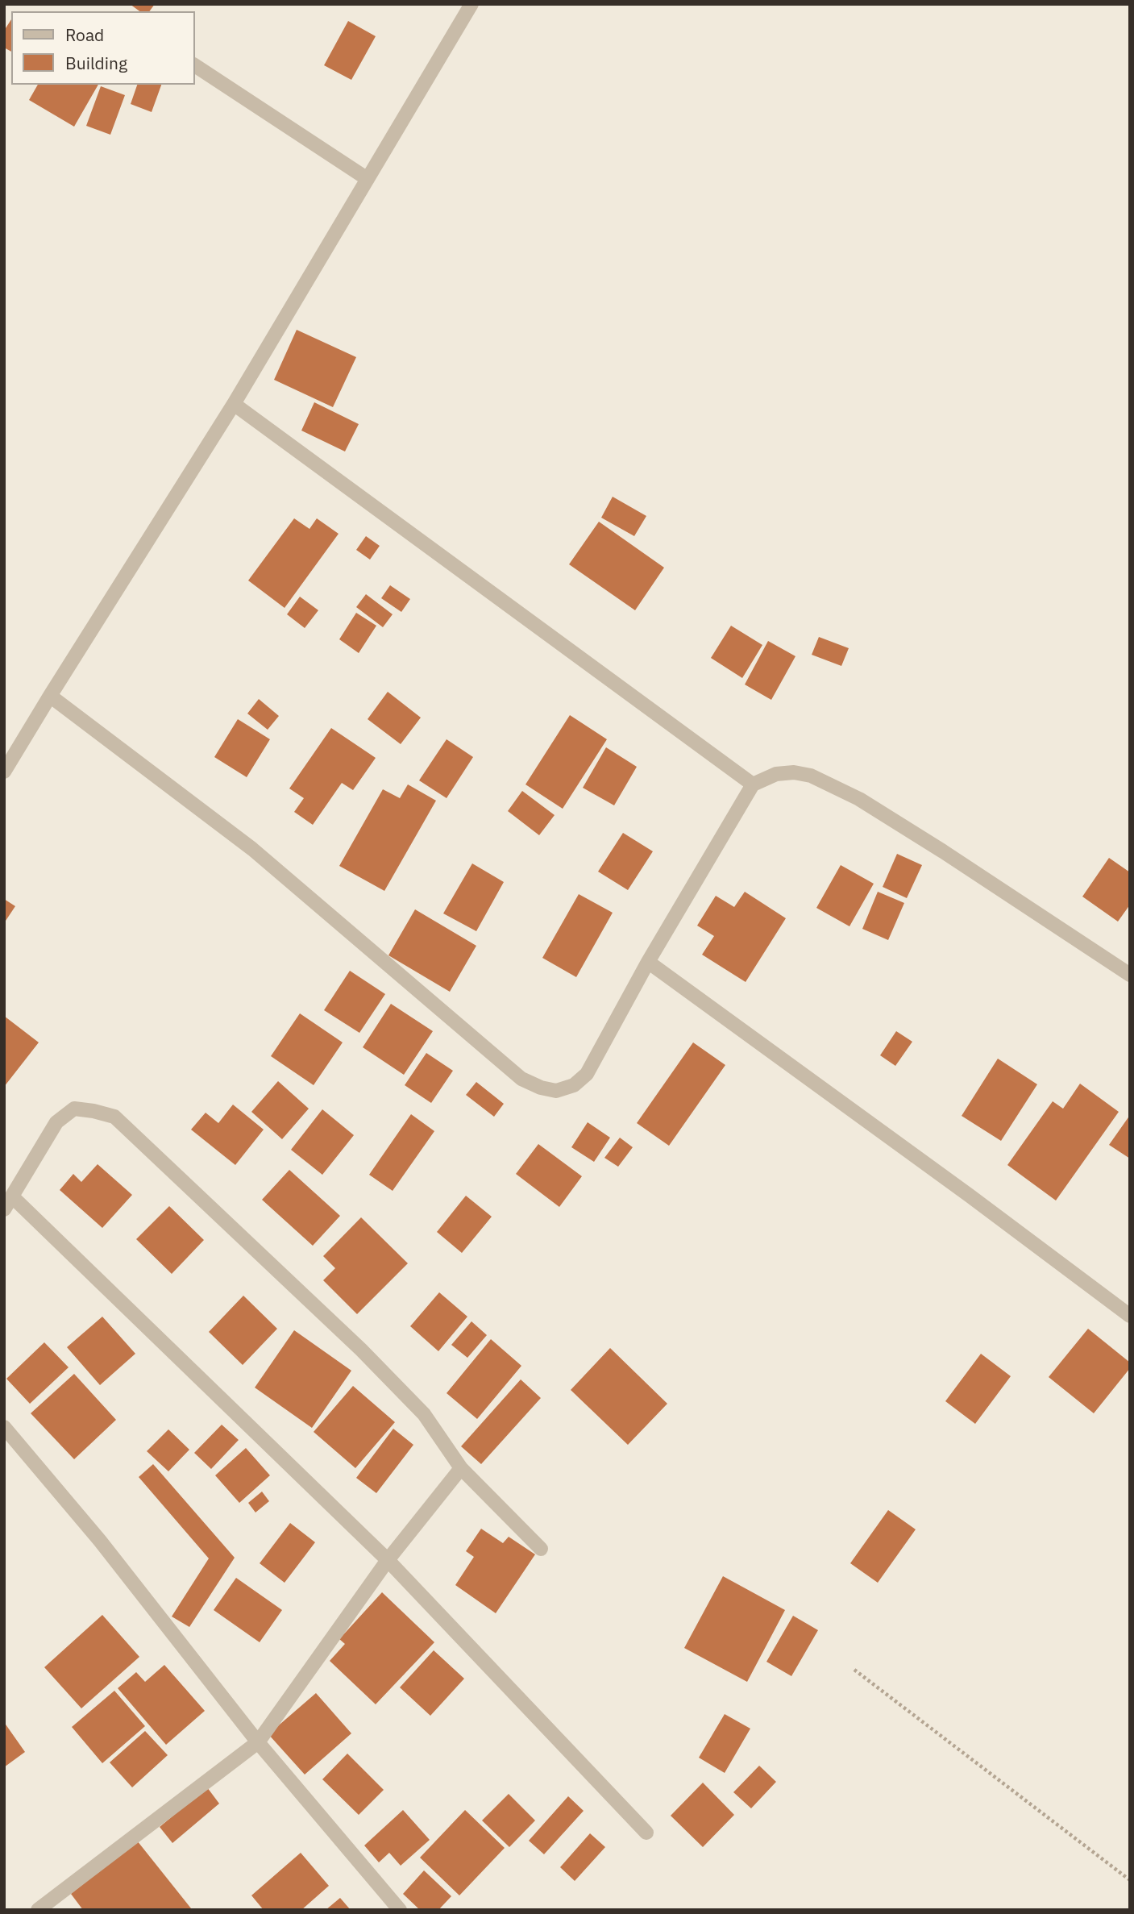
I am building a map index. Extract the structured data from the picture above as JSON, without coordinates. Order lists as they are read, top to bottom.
{
  "legend": ["Road", "Building"]
}
